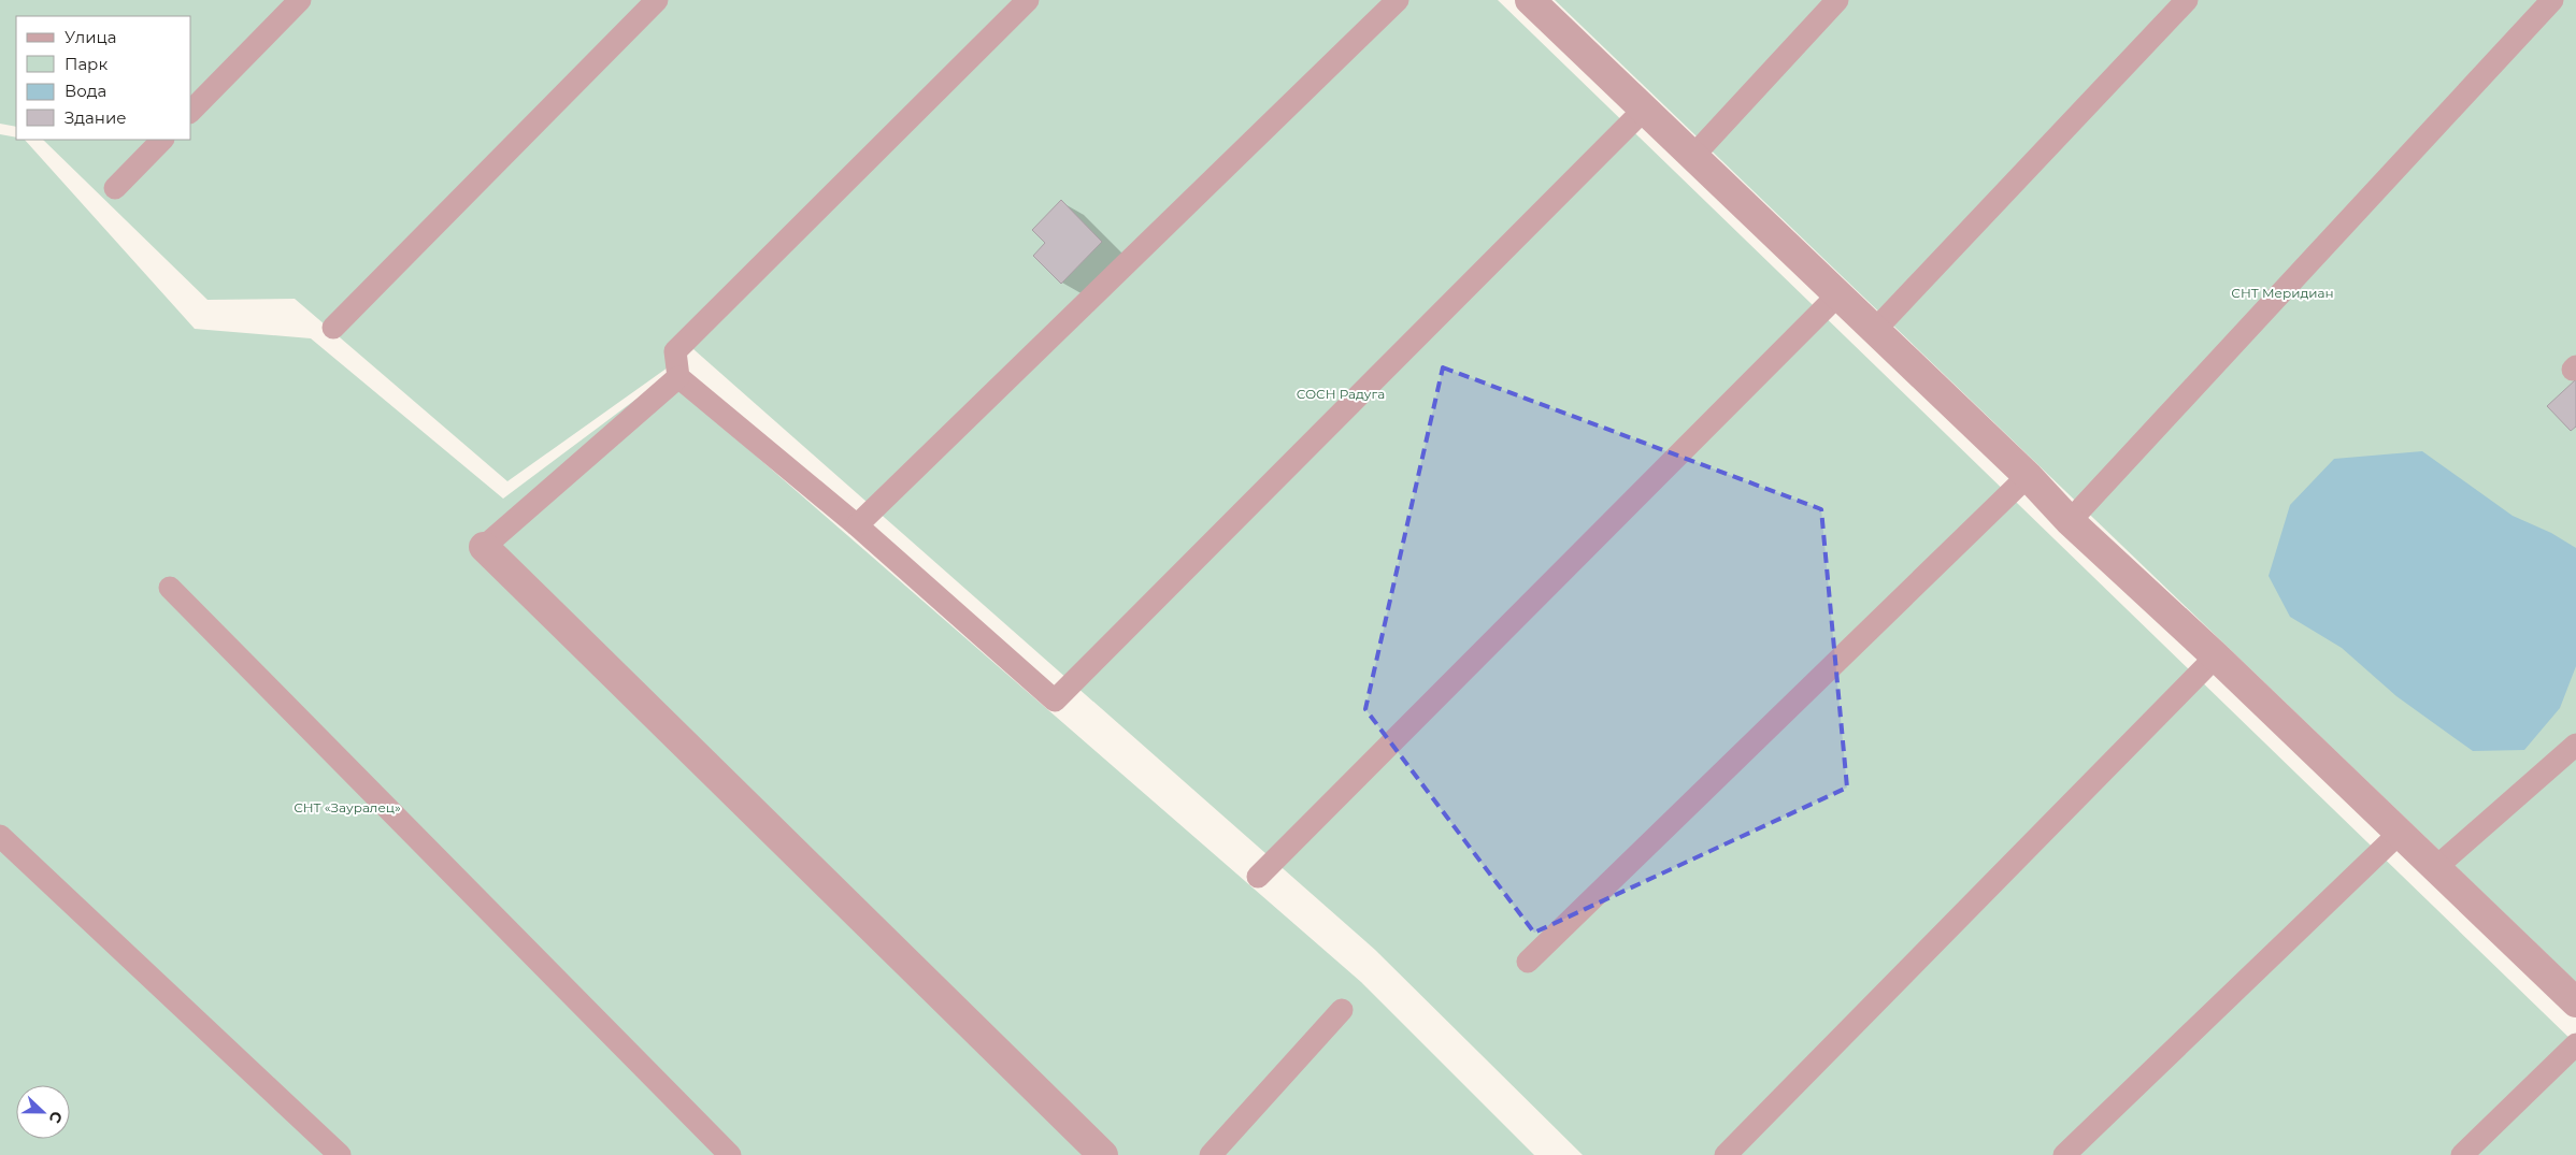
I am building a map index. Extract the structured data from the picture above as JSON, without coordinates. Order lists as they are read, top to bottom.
{
  "parks": ["СНТ Меридиан", "СОСН Радуга", "СНТ «Зауралец»"],
  "legend": [
    "Улица",
    "Парк",
    "Вода",
    "Здание"
  ],
  "north": "right"
}
